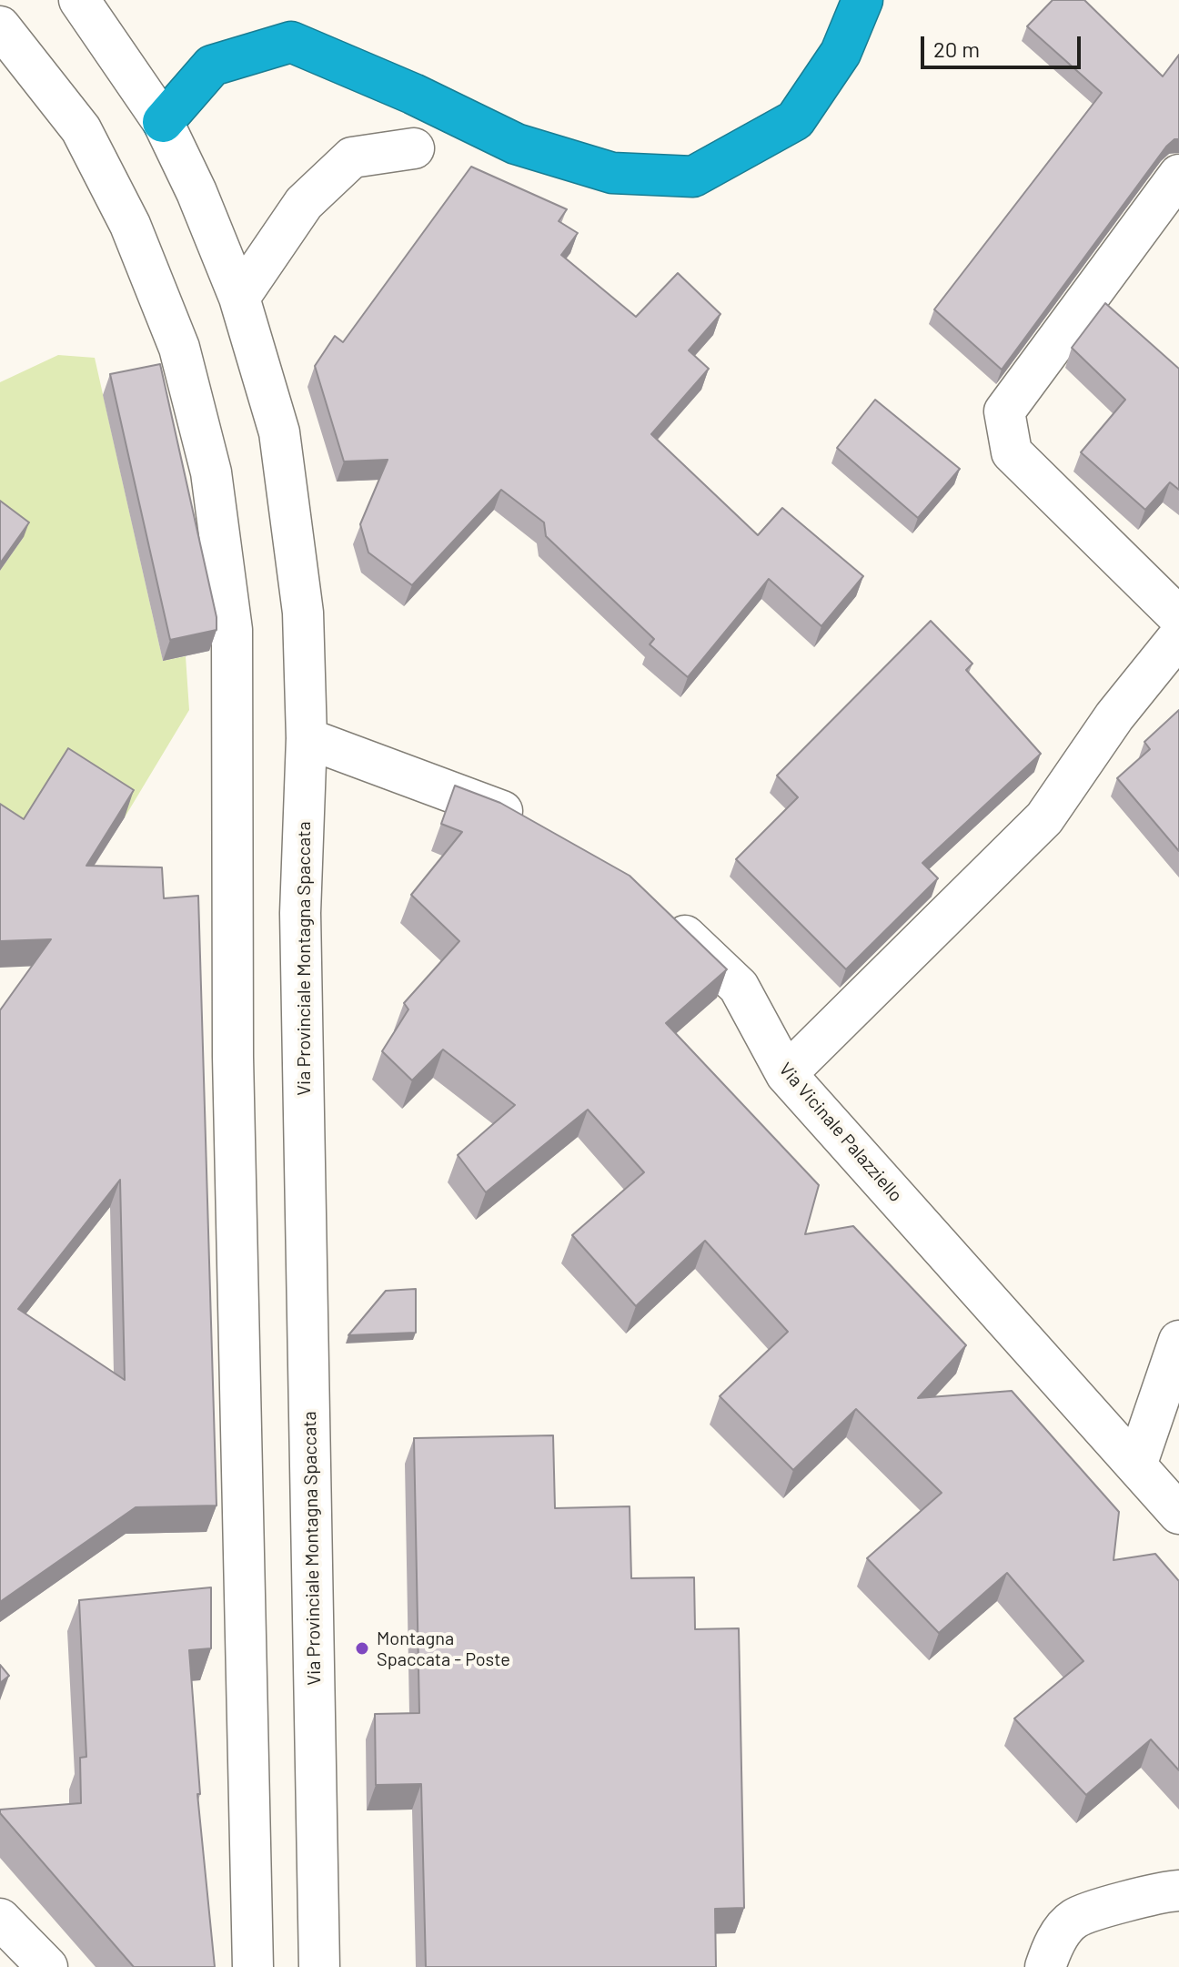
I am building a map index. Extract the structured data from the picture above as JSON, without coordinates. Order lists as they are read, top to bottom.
{
  "streets": {
    "street": ["Via Provinciale Montagna Spaccata", "Via Vicinale Palazziello"]
  },
  "places": ["Montagna Spaccata - Poste"],
  "scale_bar": "20 m"
}
